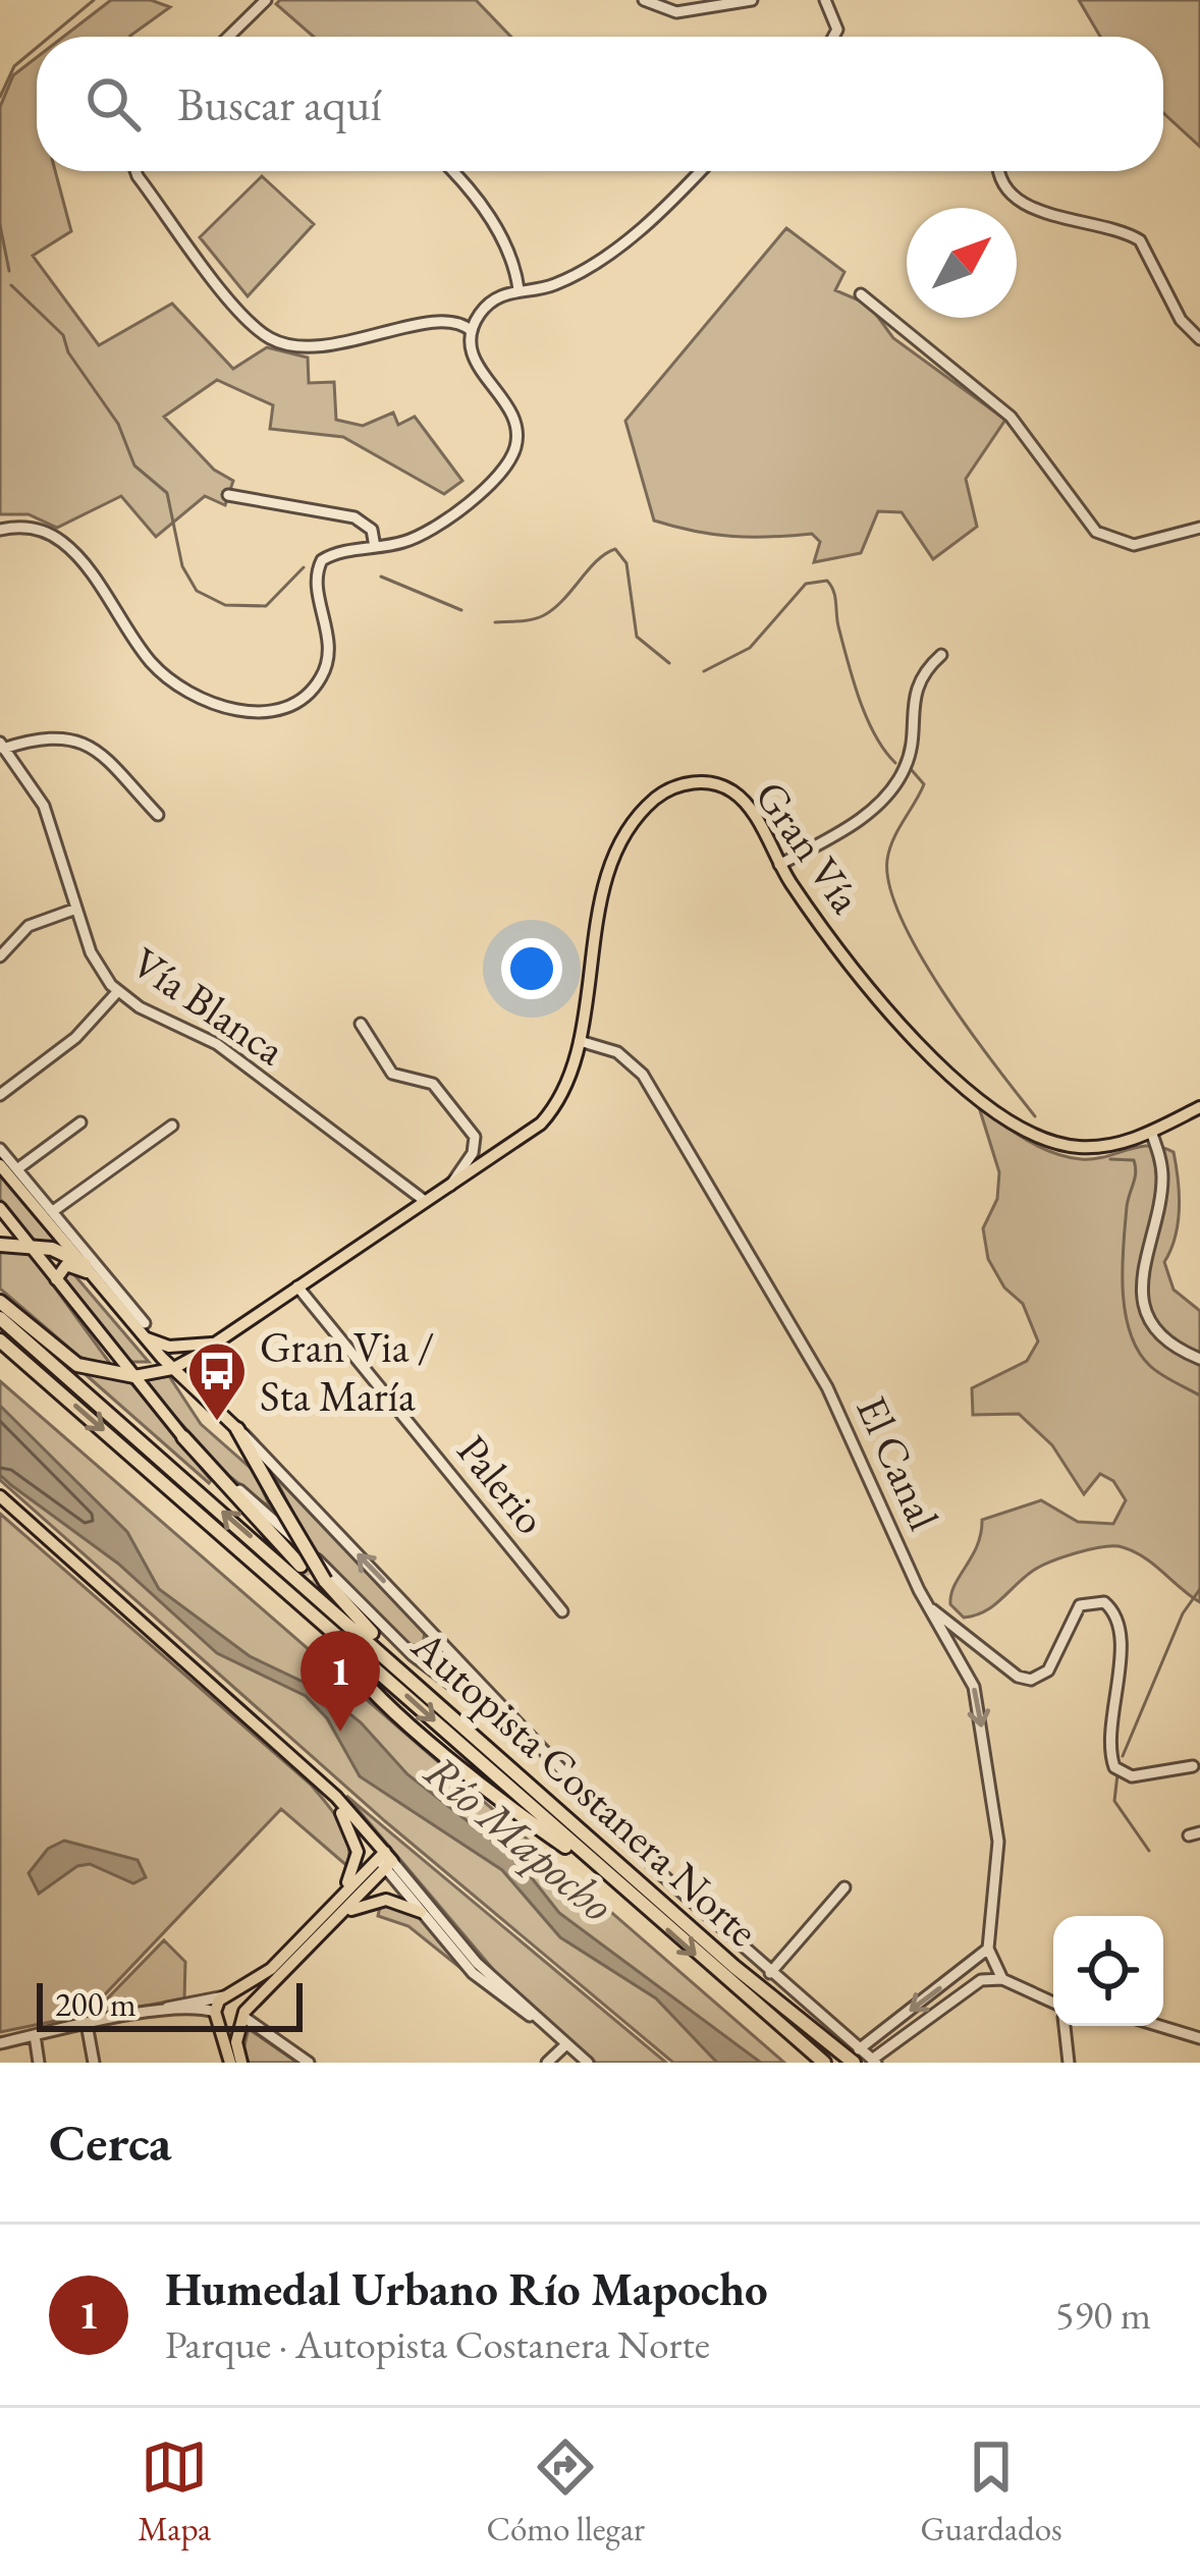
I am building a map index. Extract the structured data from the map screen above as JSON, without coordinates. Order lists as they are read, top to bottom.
{
  "streets": {
    "highway": ["Autopista Costanera Norte"],
    "main road": ["Gran Vía"],
    "street": ["Vía Blanca", "El Canal", "Palerio"]
  },
  "crossings": [
    ["Gran Vía", "Vía Blanca"],
    ["Gran Vía", "El Canal"],
    ["Gran Vía", "Palerio"]
  ],
  "water": ["Río Mapocho"],
  "places": {
    "bus stop": ["Gran Via / Sta María"]
  },
  "scale_bar": "200 m",
  "north": "top right",
  "page": {
    "search": "Buscar aquí",
    "pins": "1",
    "scale": "200 m",
    "heading": "Cerca",
    "list": [
      {
        "mark": "1",
        "name": "Humedal Urbano Río Mapocho",
        "note": "Parque · Autopista Costanera Norte",
        "value": "590 m"
      }
    ],
    "nav": ["Mapa", "Cómo llegar", "Guardados"]
  }
}
